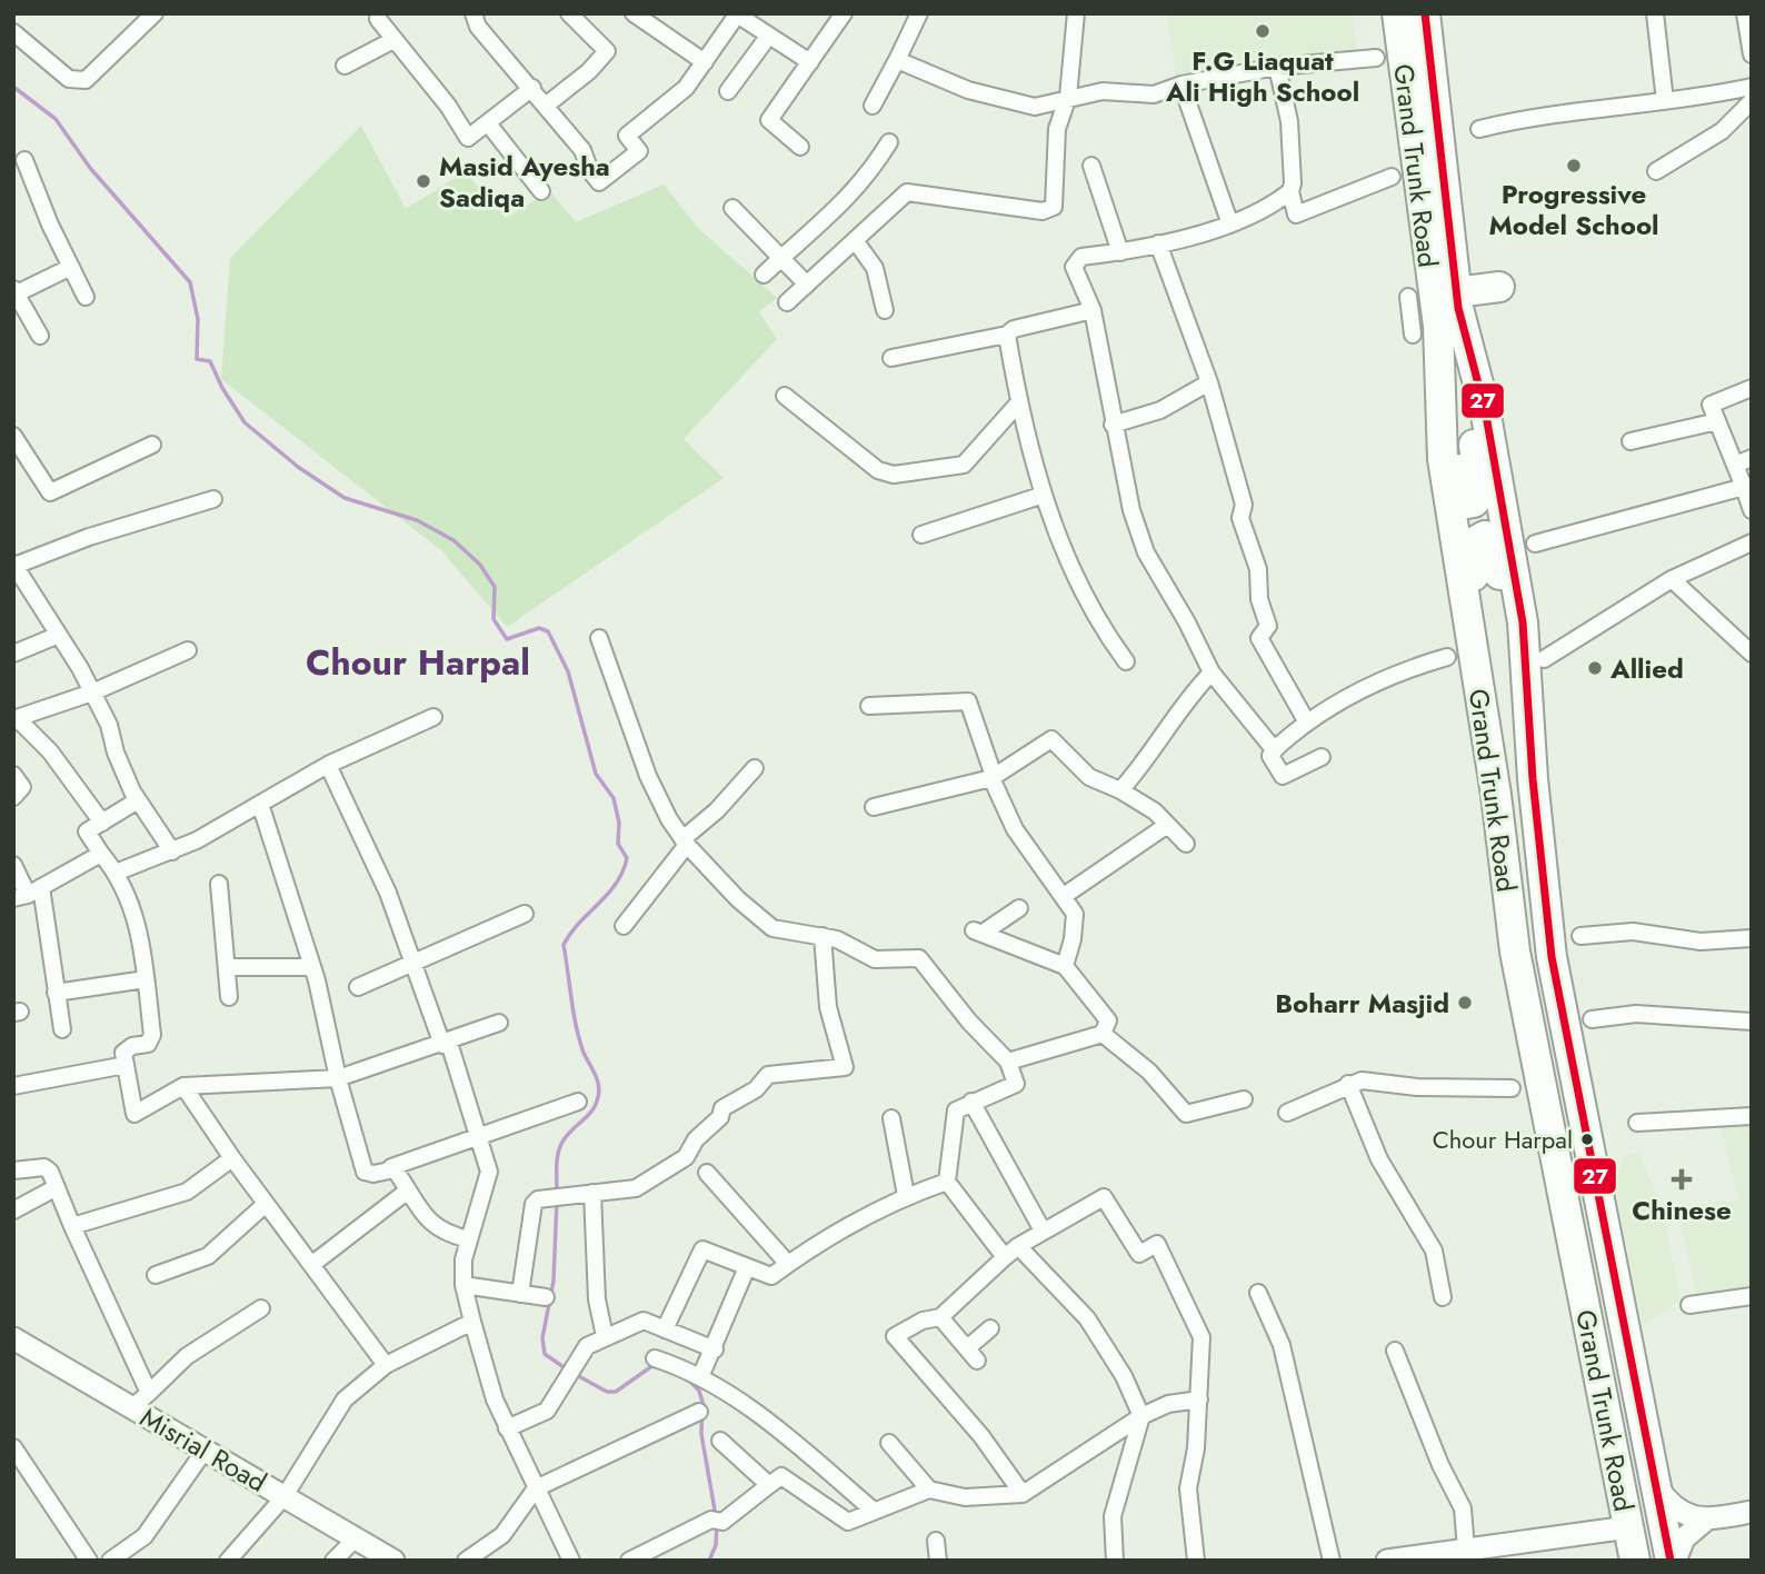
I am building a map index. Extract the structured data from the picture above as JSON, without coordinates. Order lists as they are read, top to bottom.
{
  "streets": {
    "highway": ["Grand Trunk Road"],
    "main road": ["Misrial Road"]
  },
  "districts": ["Chour Harpal"],
  "places": {
    "other": [
      "F.G Liaquat Ali High School",
      "Progressive Model School",
      "Masid Ayesha Sadiqa",
      "Allied",
      "Boharr Masjid",
      "Chour Harpal"
    ],
    "health": ["Chinese"]
  },
  "lines": ["transit line 27"]
}
